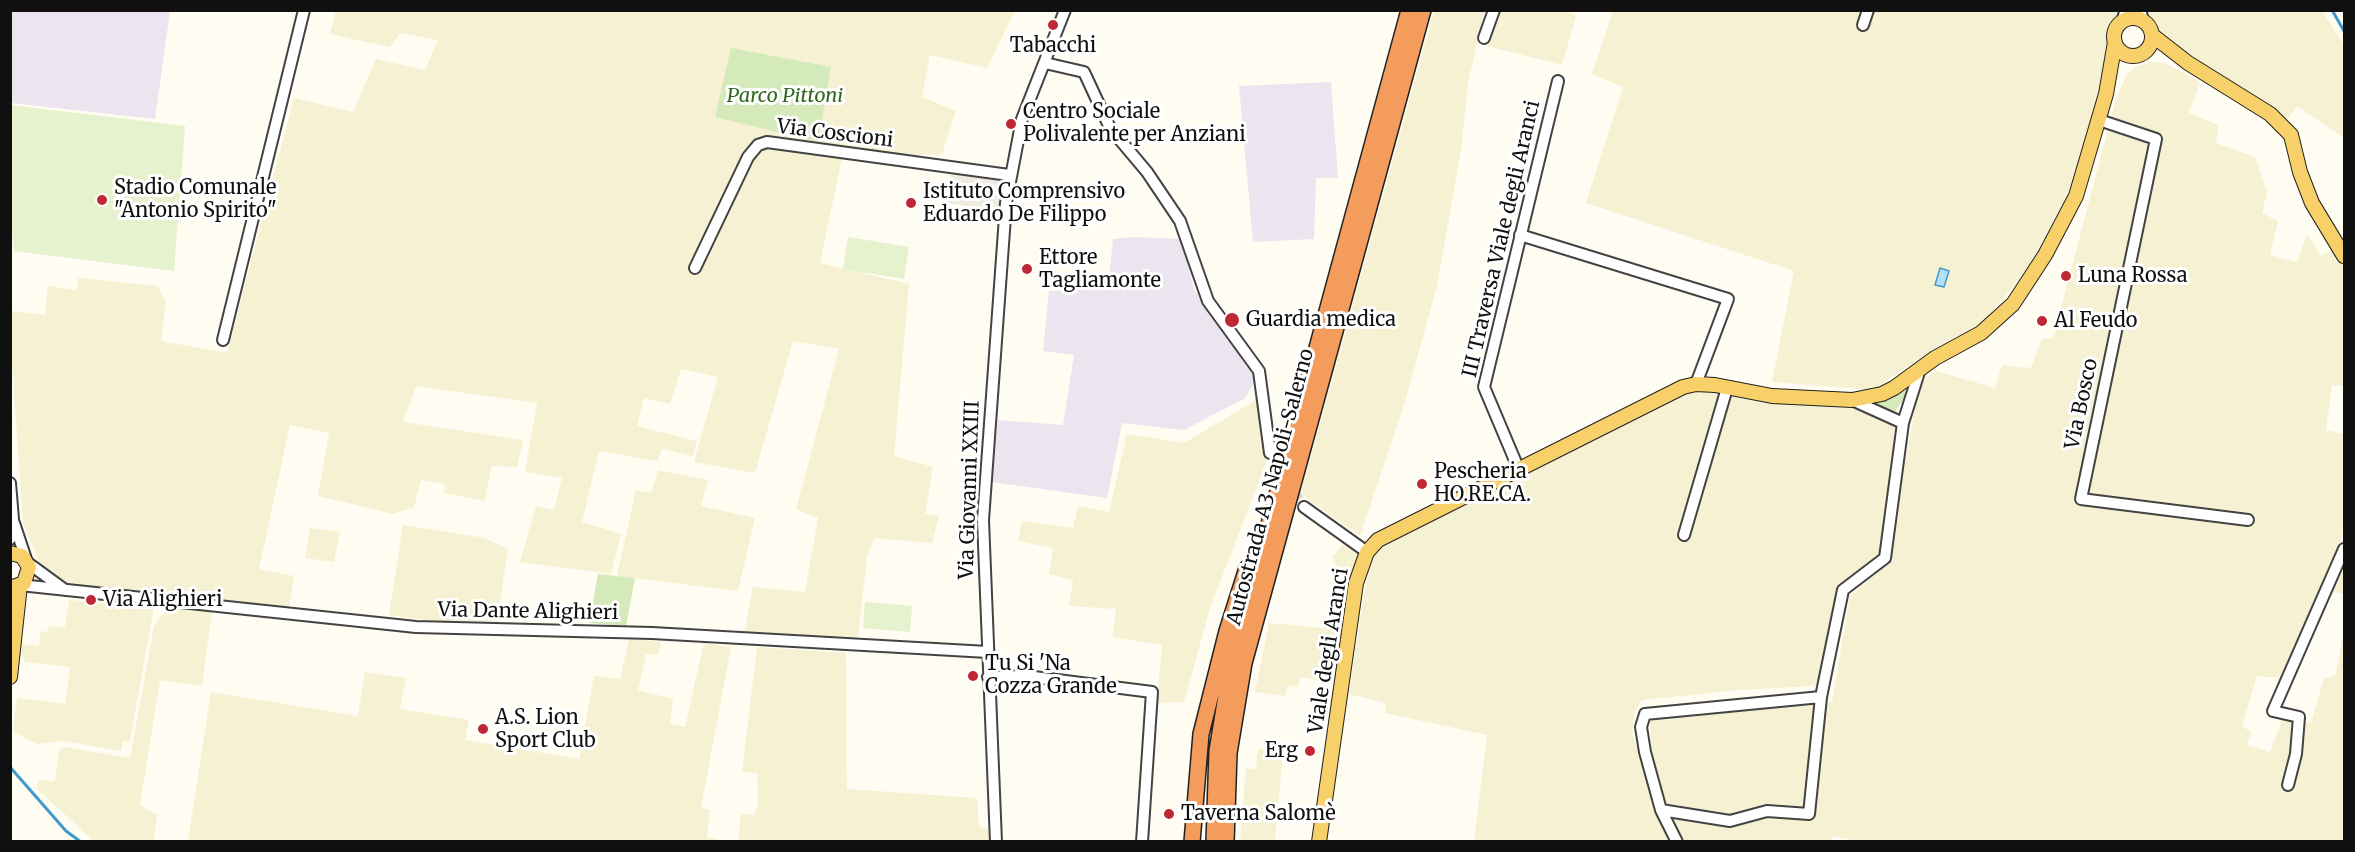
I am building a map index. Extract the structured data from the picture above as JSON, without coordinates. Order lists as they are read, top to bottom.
{
  "streets": {
    "highway": ["Autostrada A3 Napoli-Salerno"],
    "main road": ["Viale degli Aranci"],
    "street": [
      "Via Coscioni",
      "III Traversa Viale degli Aranci",
      "Via Bosco",
      "Via Giovanni XXIII",
      "Via Dante Alighieri"
    ]
  },
  "crossings": [
    ["Via Coscioni", "Via Giovanni XXIII"],
    ["III Traversa Viale degli Aranci", "Viale degli Aranci"],
    ["Via Bosco", "Viale degli Aranci"],
    ["Via Giovanni XXIII", "Via Dante Alighieri"]
  ],
  "parks": ["Parco Pittoni"],
  "places": [
    "Tabacchi",
    "Centro Sociale Polivalente per Anziani",
    "Stadio Comunale \"Antonio Spirito\"",
    "Istituto Comprensivo Eduardo De Filippo",
    "Ettore Tagliamonte",
    "Luna Rossa",
    "Guardia medica",
    "Al Feudo",
    "Pescheria HO.RE.CA.",
    "Via Alighieri",
    "Tu Si 'Na Cozza Grande",
    "A.S. Lion Sport Club",
    "Erg",
    "Taverna Salomè"
  ]
}
